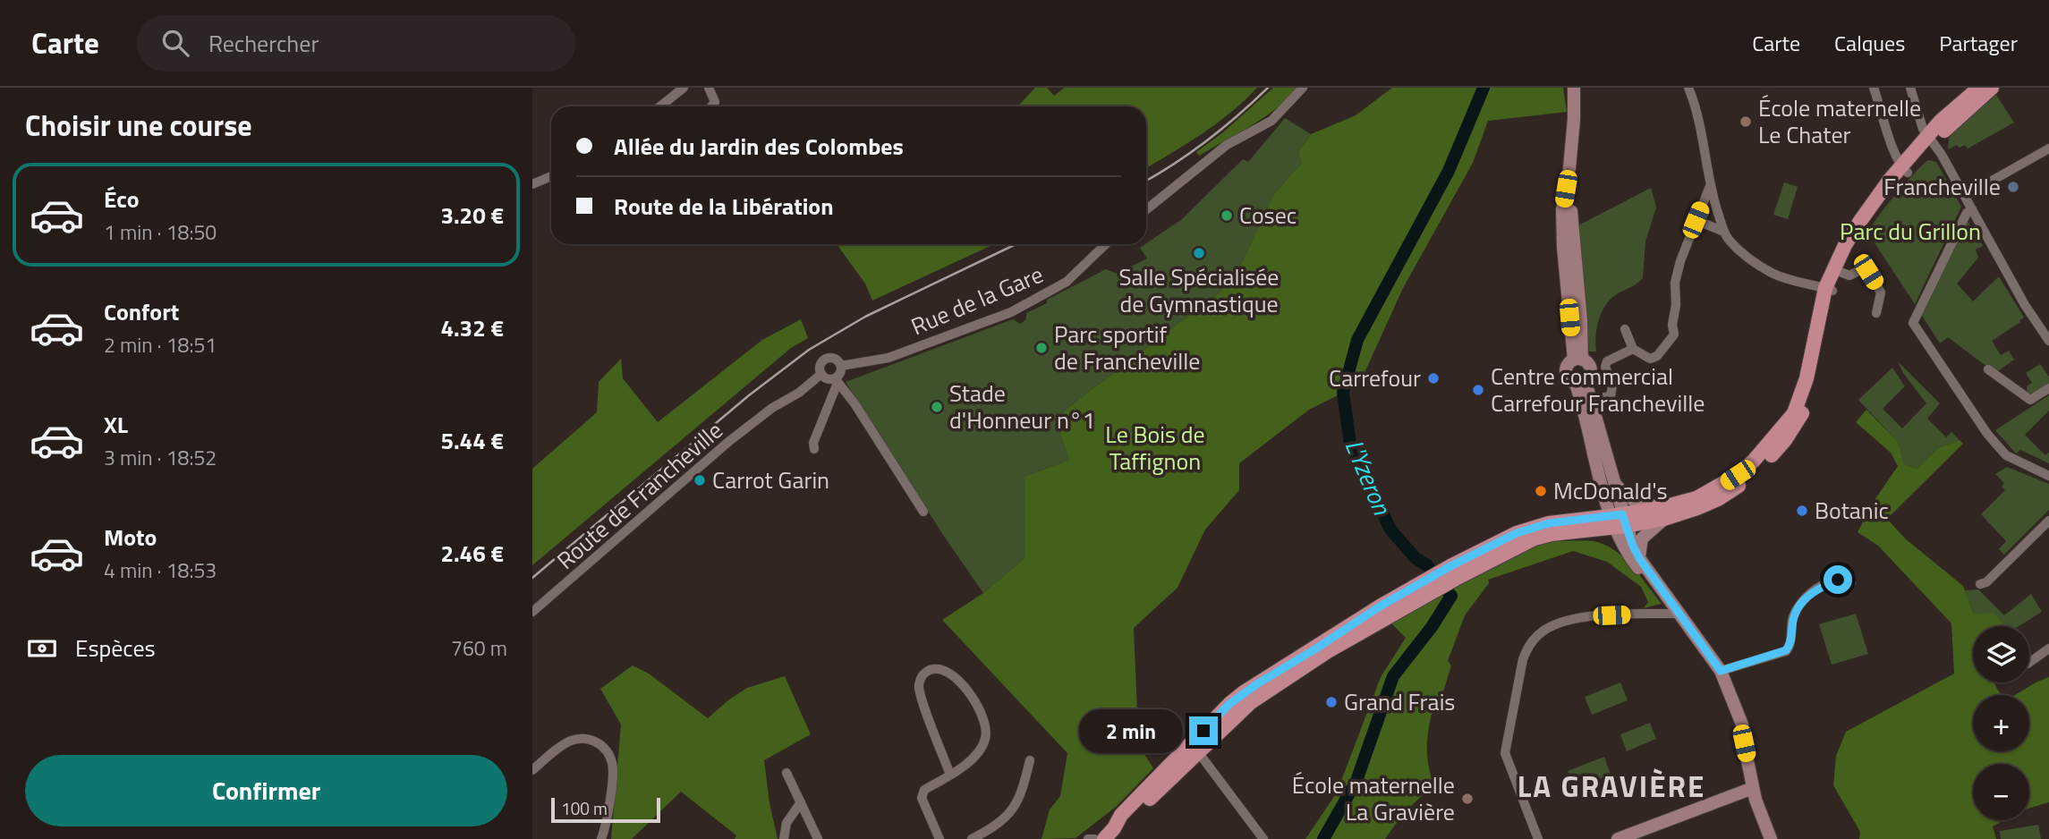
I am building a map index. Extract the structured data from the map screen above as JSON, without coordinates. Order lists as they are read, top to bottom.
{
  "streets": {
    "street": ["Rue de la Gare", "Route de Francheville"]
  },
  "crossings": [
    ["Rue de la Gare", "Route de Francheville"]
  ],
  "districts": ["LA GRAVIÈRE"],
  "water": ["L'Yzeron"],
  "parks": ["Parc du Grillon", "Le Bois de Taffignon"],
  "places": [
    "École maternelle Le Chater",
    "Francheville",
    "Cosec",
    "Salle Spécialisée de Gymnastique",
    "Parc sportif de Francheville",
    "Carrefour",
    "Centre commercial Carrefour Francheville",
    "Stade d'Honneur n°1",
    "Carrot Garin",
    "McDonald's",
    "Botanic",
    "Grand Frais",
    "École maternelle La Gravière"
  ],
  "scale_bar": "100 m",
  "page": {
    "header": "Carte",
    "search": "Rechercher",
    "nav": ["Carte", "Calques", "Partager"],
    "heading": "Choisir une course",
    "banner": ["Allée du Jardin des Colombes", "Route de la Libération"],
    "list": [
      {
        "name": "Éco",
        "note": "1 min · 18:50",
        "value": "3.20 €"
      },
      {
        "name": "Confort",
        "note": "2 min · 18:51",
        "value": "4.32 €"
      },
      {
        "name": "XL",
        "note": "3 min · 18:52",
        "value": "5.44 €"
      },
      {
        "name": "Moto",
        "note": "4 min · 18:53",
        "value": "2.46 €"
      }
    ],
    "pay": ["Espèces", "760 m"],
    "map_buttons": ["+", "−"],
    "bubble": "2 min",
    "buttons": "Confirmer",
    "scale": "100 m"
  }
}
